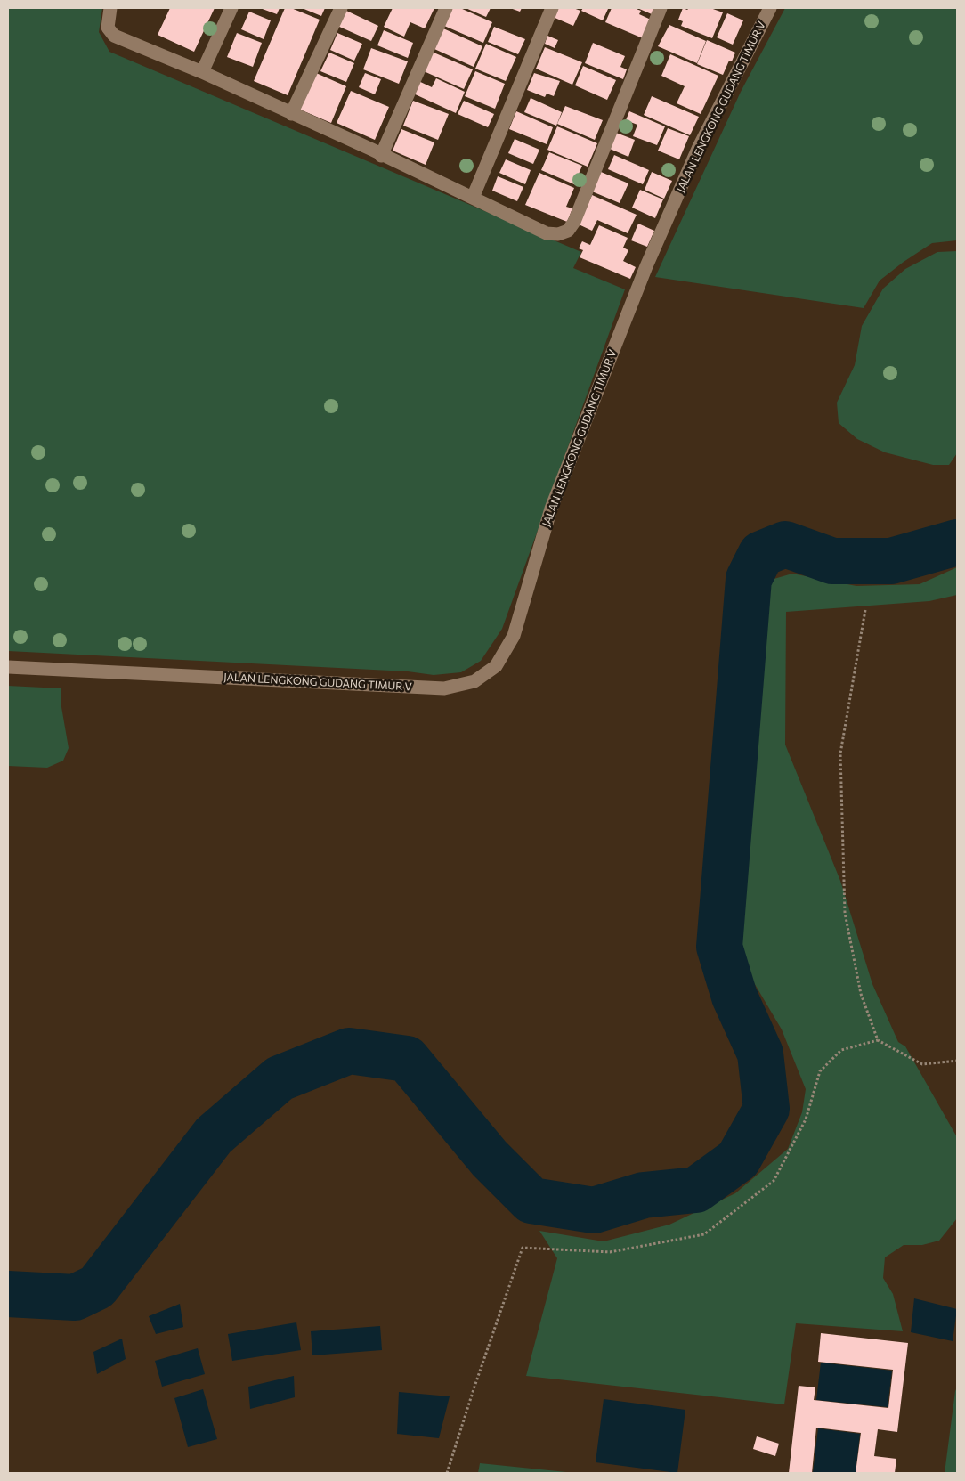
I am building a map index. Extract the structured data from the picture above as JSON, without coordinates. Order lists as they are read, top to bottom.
{
  "streets": {
    "street": ["JALAN LENGKONG GUDANG TIMUR V"]
  }
}
